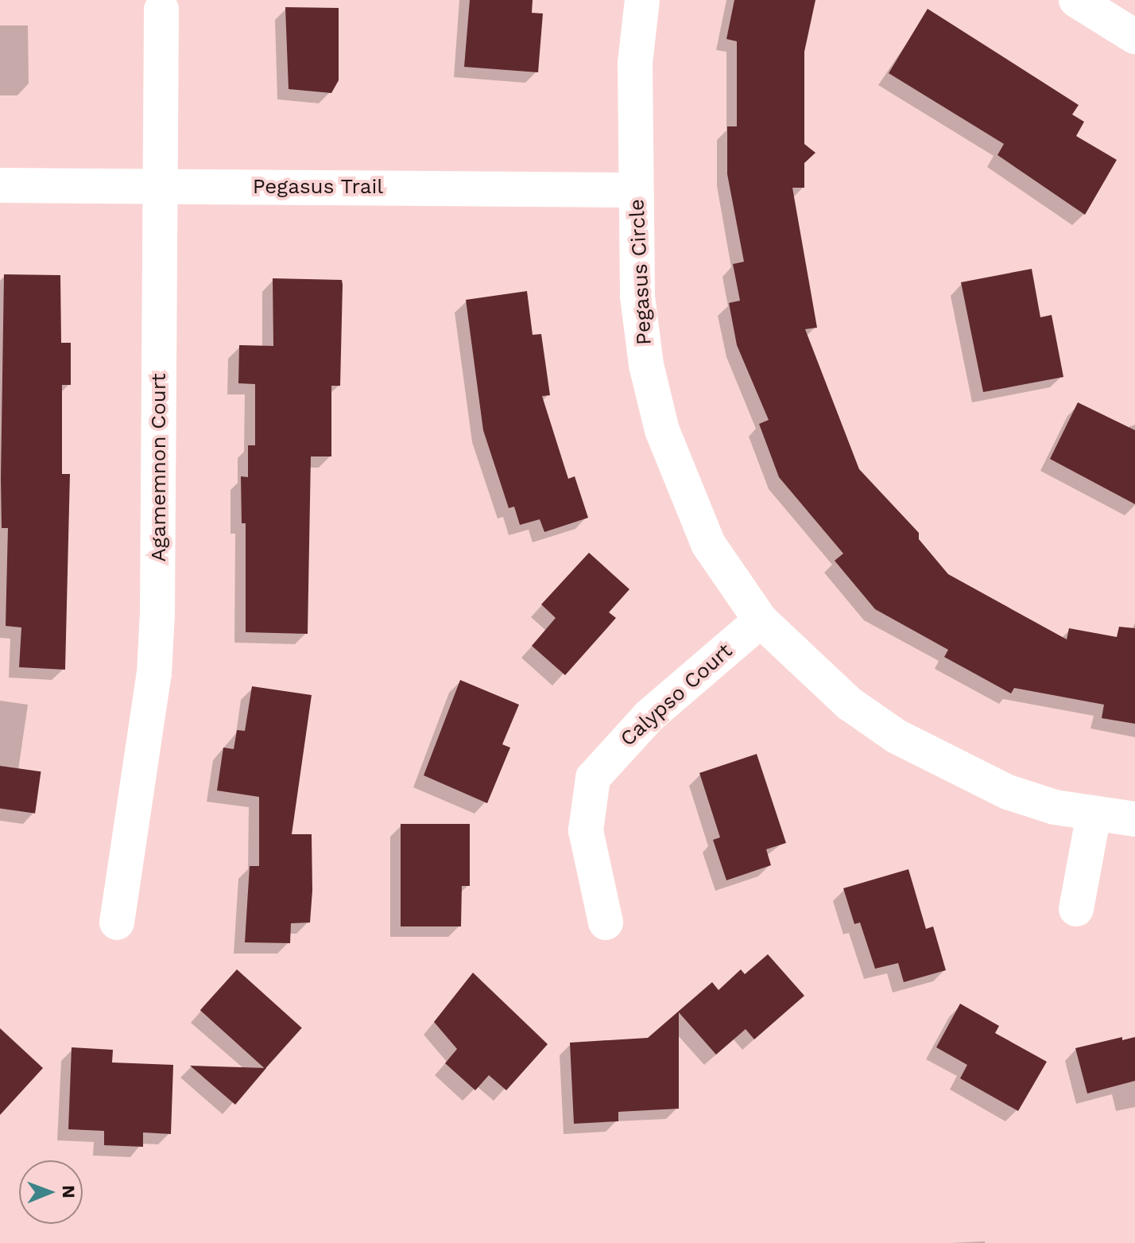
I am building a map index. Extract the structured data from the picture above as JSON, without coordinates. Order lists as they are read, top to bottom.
{
  "streets": {
    "street": [
      "Pegasus Trail",
      "Pegasus Circle",
      "Agamemnon Court",
      "Calypso Court"
    ]
  },
  "crossings": [
    ["Pegasus Trail", "Pegasus Circle"],
    ["Pegasus Trail", "Agamemnon Court"],
    ["Pegasus Circle", "Calypso Court"]
  ],
  "north": "right"
}
